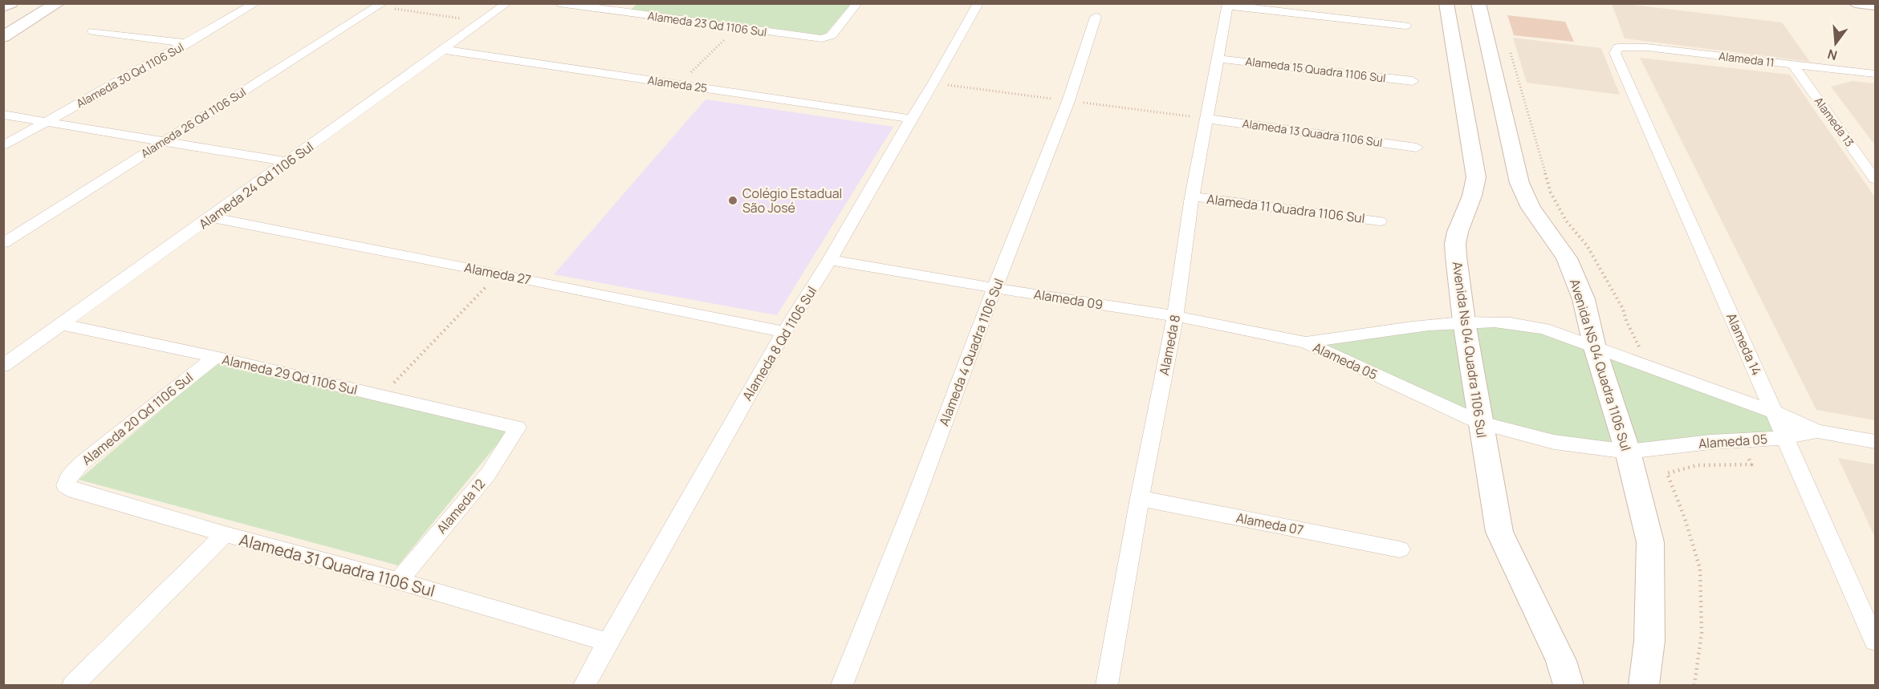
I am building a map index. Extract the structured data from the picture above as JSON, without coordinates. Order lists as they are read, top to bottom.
{
  "streets": {
    "street": [
      "Alameda 23 Qd 1106 Sul",
      "Alameda 11",
      "Alameda 15 Quadra 1106 Sul",
      "Alameda 30 Qd 1106 Sul",
      "Alameda 25",
      "Alameda 13",
      "Alameda 26 Qd 1106 Sul",
      "Alameda 13 Quadra 1106 Sul",
      "Alameda 24 Qd 1106 Sul",
      "Alameda 11 Quadra 1106 Sul",
      "Alameda 27",
      "Alameda 09",
      "Alameda 8 Qd 1106 Sul",
      "Alameda 14",
      "Alameda 8",
      "Avenida Ns 04 Quadra 1106 Sul",
      "Alameda 4 Quadra 1106 Sul",
      "Alameda 05",
      "Avenida NS 04 Quadra 1106 Sul",
      "Alameda 29 Qd 1106 Sul",
      "Alameda 20 Qd 1106 Sul",
      "Alameda 12",
      "Alameda 07",
      "Alameda 31 Quadra 1106 Sul"
    ]
  },
  "crossings": [
    ["Alameda 11", "Alameda 13"],
    ["Alameda 11", "Alameda 14"],
    ["Alameda 15 Quadra 1106 Sul", "Alameda 8"],
    ["Alameda 25", "Alameda 24 Qd 1106 Sul"],
    ["Alameda 25", "Alameda 8 Qd 1106 Sul"],
    ["Alameda 13 Quadra 1106 Sul", "Alameda 8"],
    ["Alameda 24 Qd 1106 Sul", "Alameda 27"],
    ["Alameda 24 Qd 1106 Sul", "Alameda 29 Qd 1106 Sul"],
    ["Alameda 11 Quadra 1106 Sul", "Alameda 8"],
    ["Alameda 27", "Alameda 8 Qd 1106 Sul"],
    ["Alameda 09", "Alameda 8 Qd 1106 Sul"],
    ["Alameda 09", "Alameda 8"],
    ["Alameda 09", "Alameda 4 Quadra 1106 Sul"],
    ["Alameda 09", "Alameda 05"],
    ["Alameda 8 Qd 1106 Sul", "Alameda 31 Quadra 1106 Sul"],
    ["Alameda 14", "Alameda 05"],
    ["Alameda 8", "Alameda 07"],
    ["Avenida Ns 04 Quadra 1106 Sul", "Alameda 05"],
    ["Alameda 05", "Avenida NS 04 Quadra 1106 Sul"],
    ["Alameda 29 Qd 1106 Sul", "Alameda 20 Qd 1106 Sul"],
    ["Alameda 29 Qd 1106 Sul", "Alameda 12"],
    ["Alameda 20 Qd 1106 Sul", "Alameda 31 Quadra 1106 Sul"],
    ["Alameda 12", "Alameda 31 Quadra 1106 Sul"]
  ],
  "places": ["Colégio Estadual São José"],
  "north": "bottom"
}
